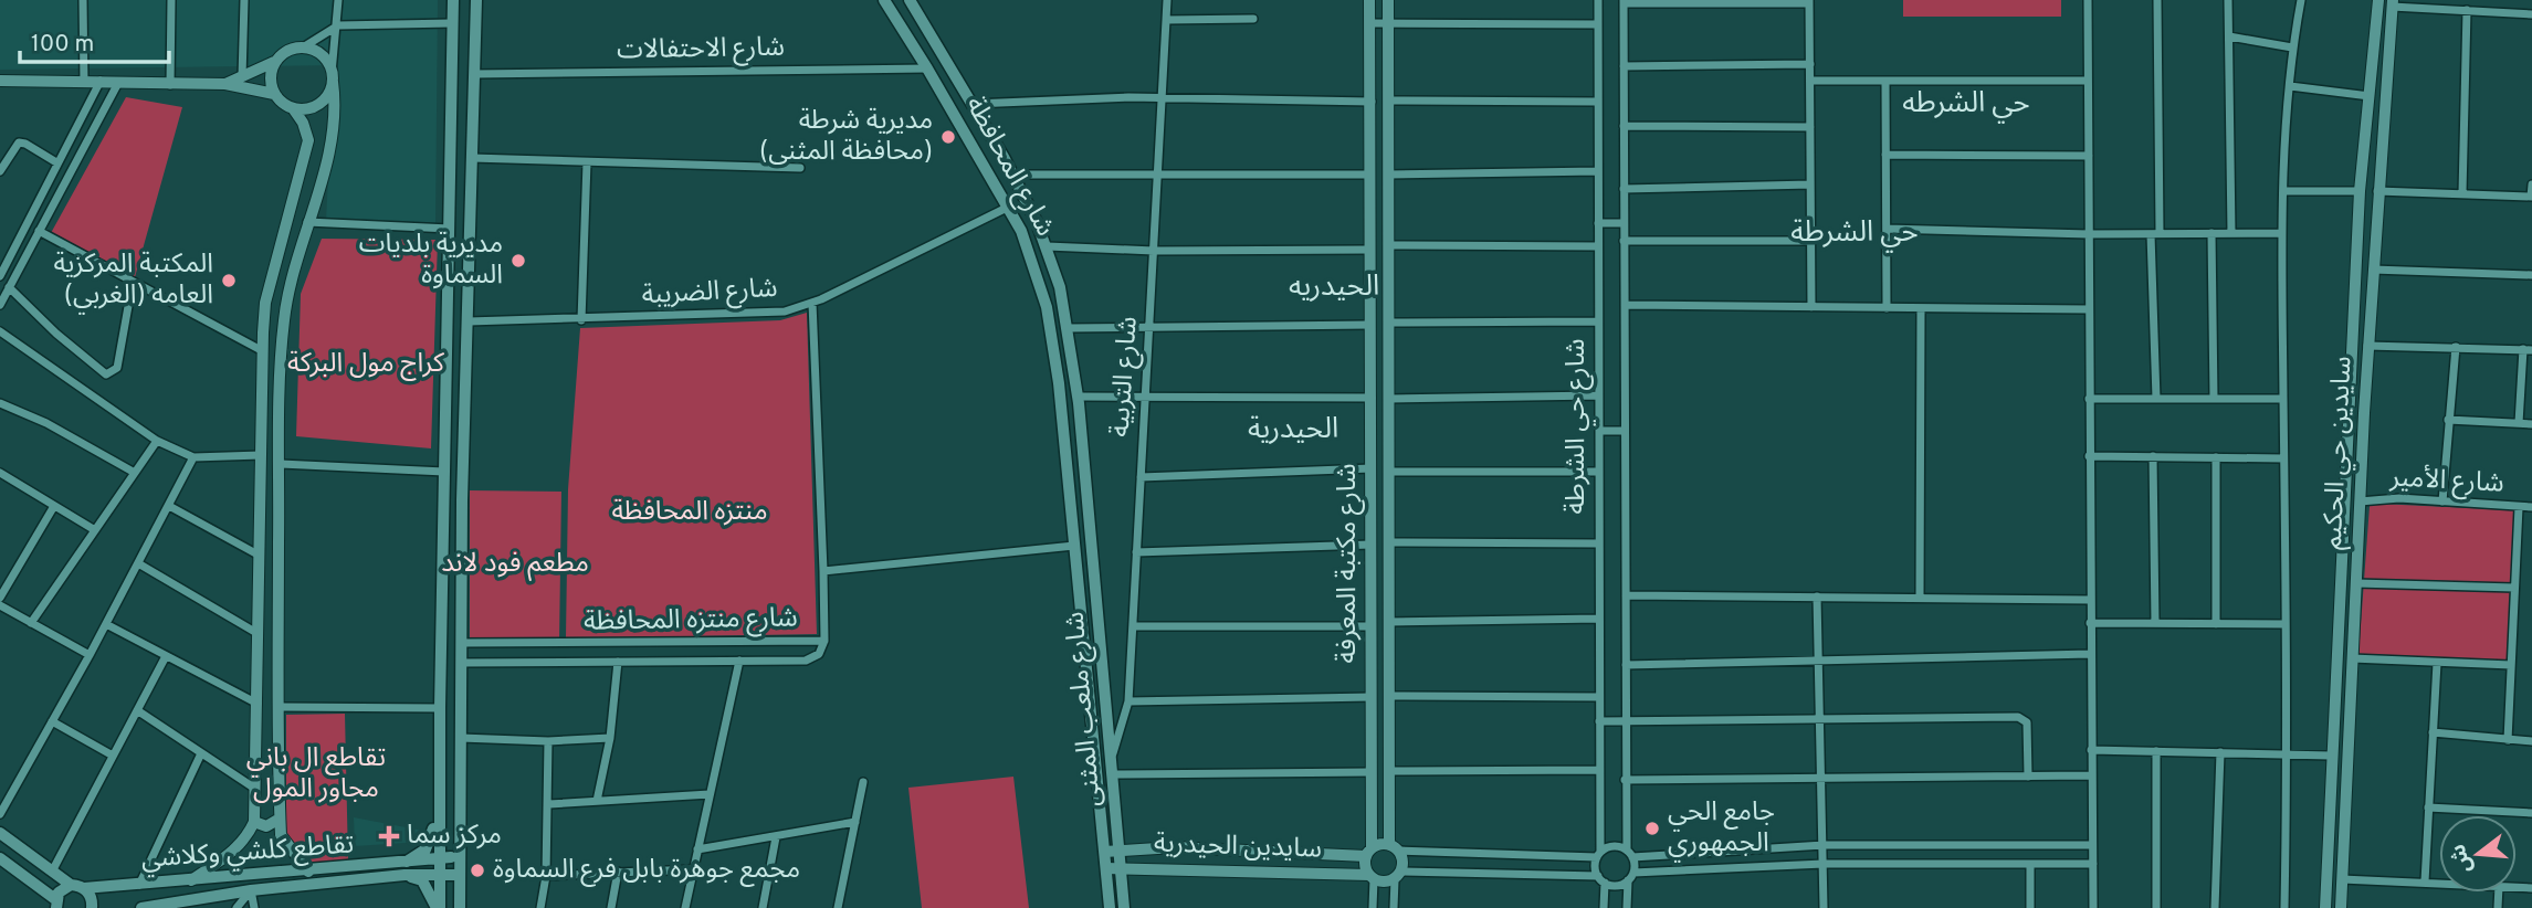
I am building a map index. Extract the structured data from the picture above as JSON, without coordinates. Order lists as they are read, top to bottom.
{
  "streets": {
    "main road": ["شارع المحافظة", "شارع ملعب المثنى", "تقاطع كلشي وكلاشي"],
    "street": [
      "شارع الاحتفالات",
      "شارع الضريبة",
      "شارع التربية",
      "شارع حي الشرطة",
      "سايدين حي الحكيم",
      "شارع الأمير",
      "شارع مكتبة المعرفة",
      "شارع منتزه المحافظة",
      "سايدين الحيدرية"
    ]
  },
  "crossings": [
    ["شارع الاحتفالات", "شارع المحافظة"],
    ["شارع المحافظة", "شارع الضريبة"],
    ["شارع المحافظة", "شارع ملعب المثنى"],
    ["شارع التربية", "شارع ملعب المثنى"],
    ["سايدين حي الحكيم", "شارع الأمير"],
    ["شارع مكتبة المعرفة", "سايدين الحيدرية"],
    ["شارع ملعب المثنى", "سايدين الحيدرية"]
  ],
  "districts": [
    "حي الشرطه",
    "حي الشرطة",
    "الحيدريه",
    "الحيدرية"
  ],
  "parks": [
    "كراج مول البركة",
    "منتزه المحافظة",
    "مطعم فود لاند",
    "تقاطع ال باني مجاور المول"
  ],
  "places": {
    "other": [
      "مديرية شرطة (محافظة المثنى)",
      "مديرية بلديات السماوة",
      "المكتبة المركزية العامه (الغربي)",
      "جامع الحي الجمهوري",
      "مجمع جوهرة بابل فرع السماوة"
    ],
    "health": ["مركز سما"]
  },
  "scale_bar": "100 m",
  "north": "left"
}
